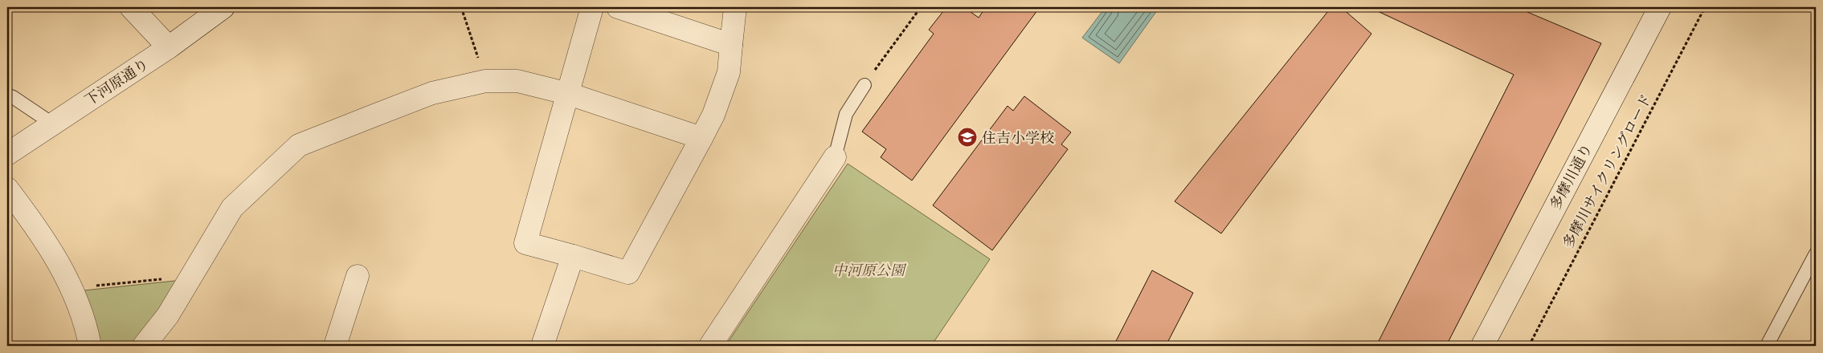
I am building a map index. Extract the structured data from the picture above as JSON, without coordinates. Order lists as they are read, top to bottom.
{
  "streets": {
    "street": ["下河原通り", "多摩川通り"],
    "path": ["多摩川サイクリングロード"]
  },
  "parks": ["中河原公園"],
  "places": {
    "school or university": ["住吉小学校"]
  }
}
